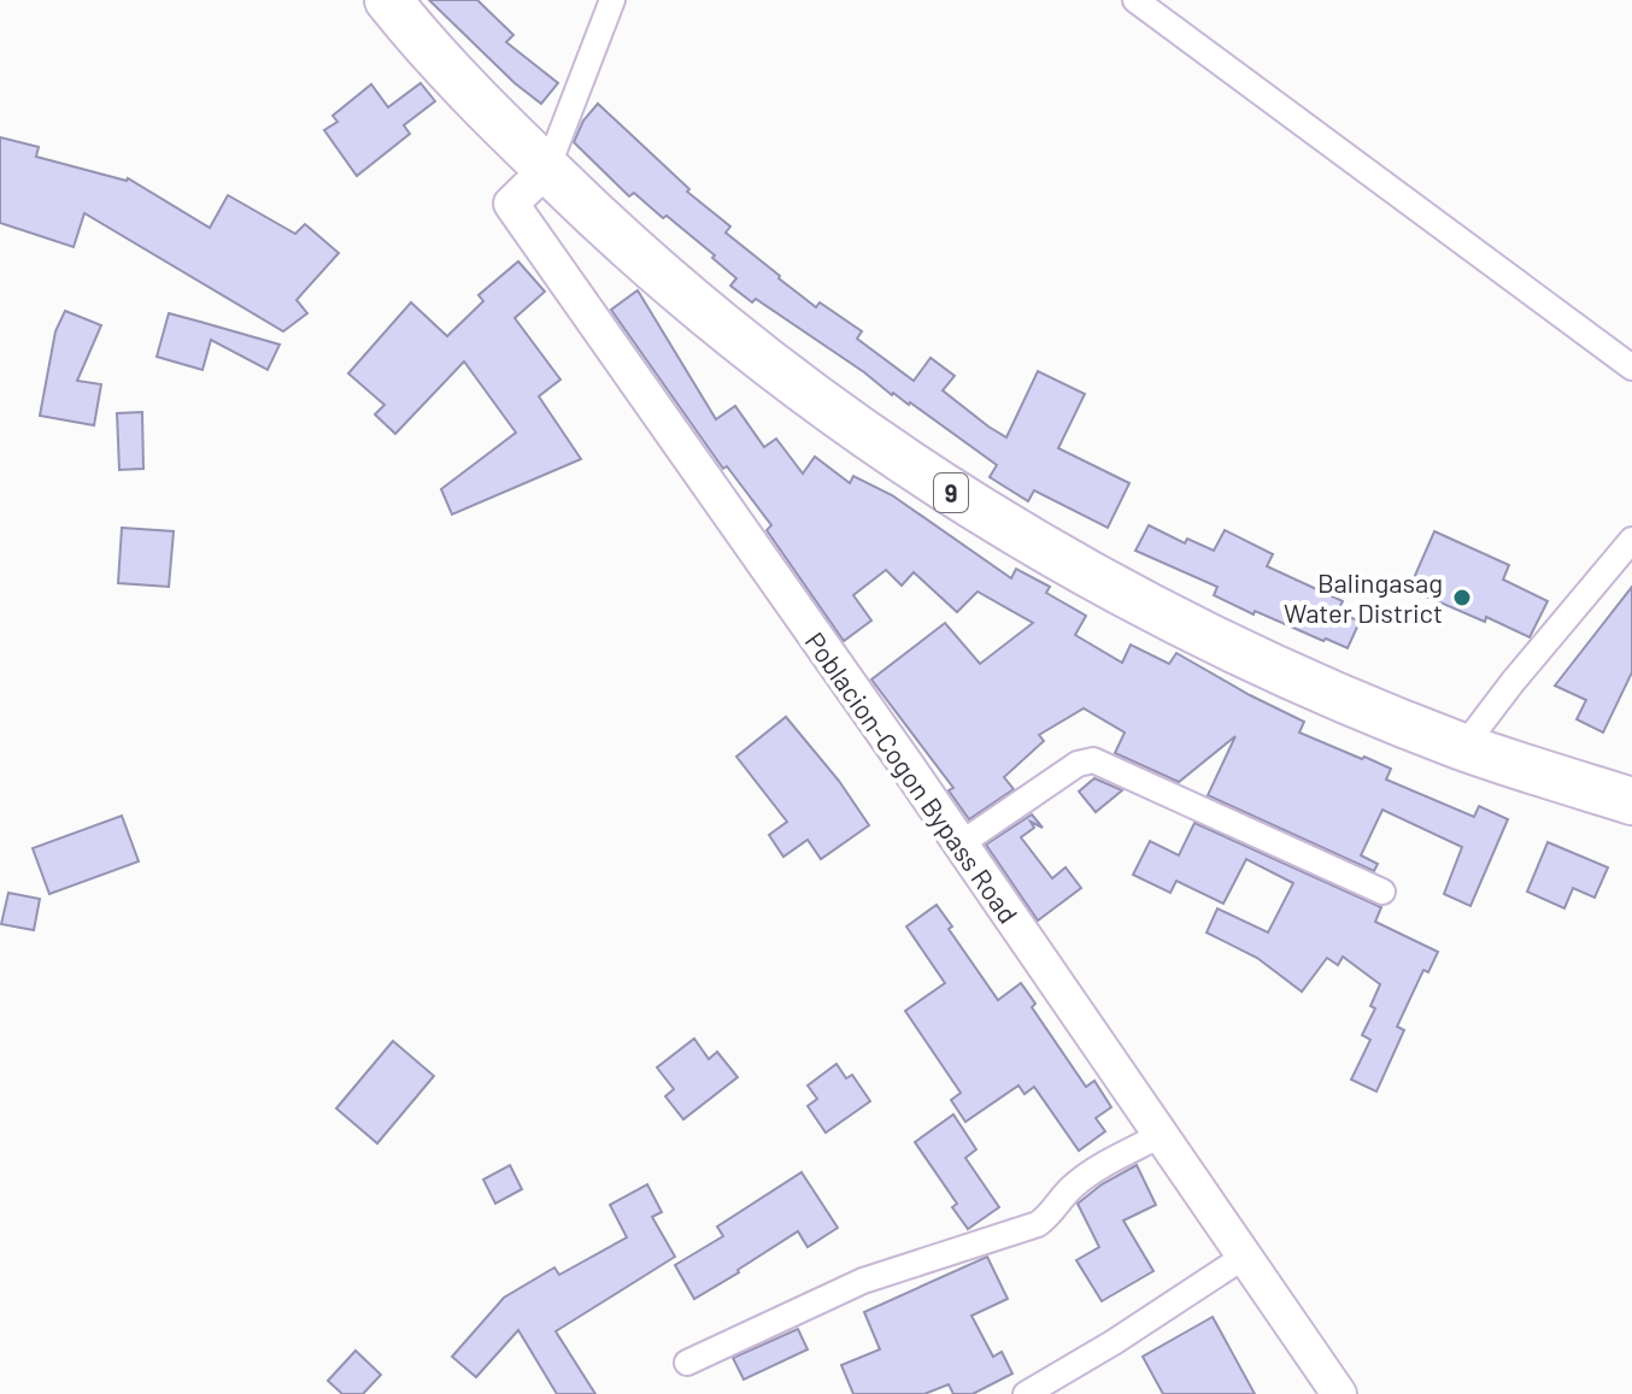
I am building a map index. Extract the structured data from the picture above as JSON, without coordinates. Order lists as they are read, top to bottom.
{
  "streets": {
    "highway": ["9"],
    "main road": ["Poblacion-Cogon Bypass Road"]
  },
  "crossings": [
    ["9", "Poblacion-Cogon Bypass Road"]
  ],
  "places": ["Balingasag Water District"]
}
